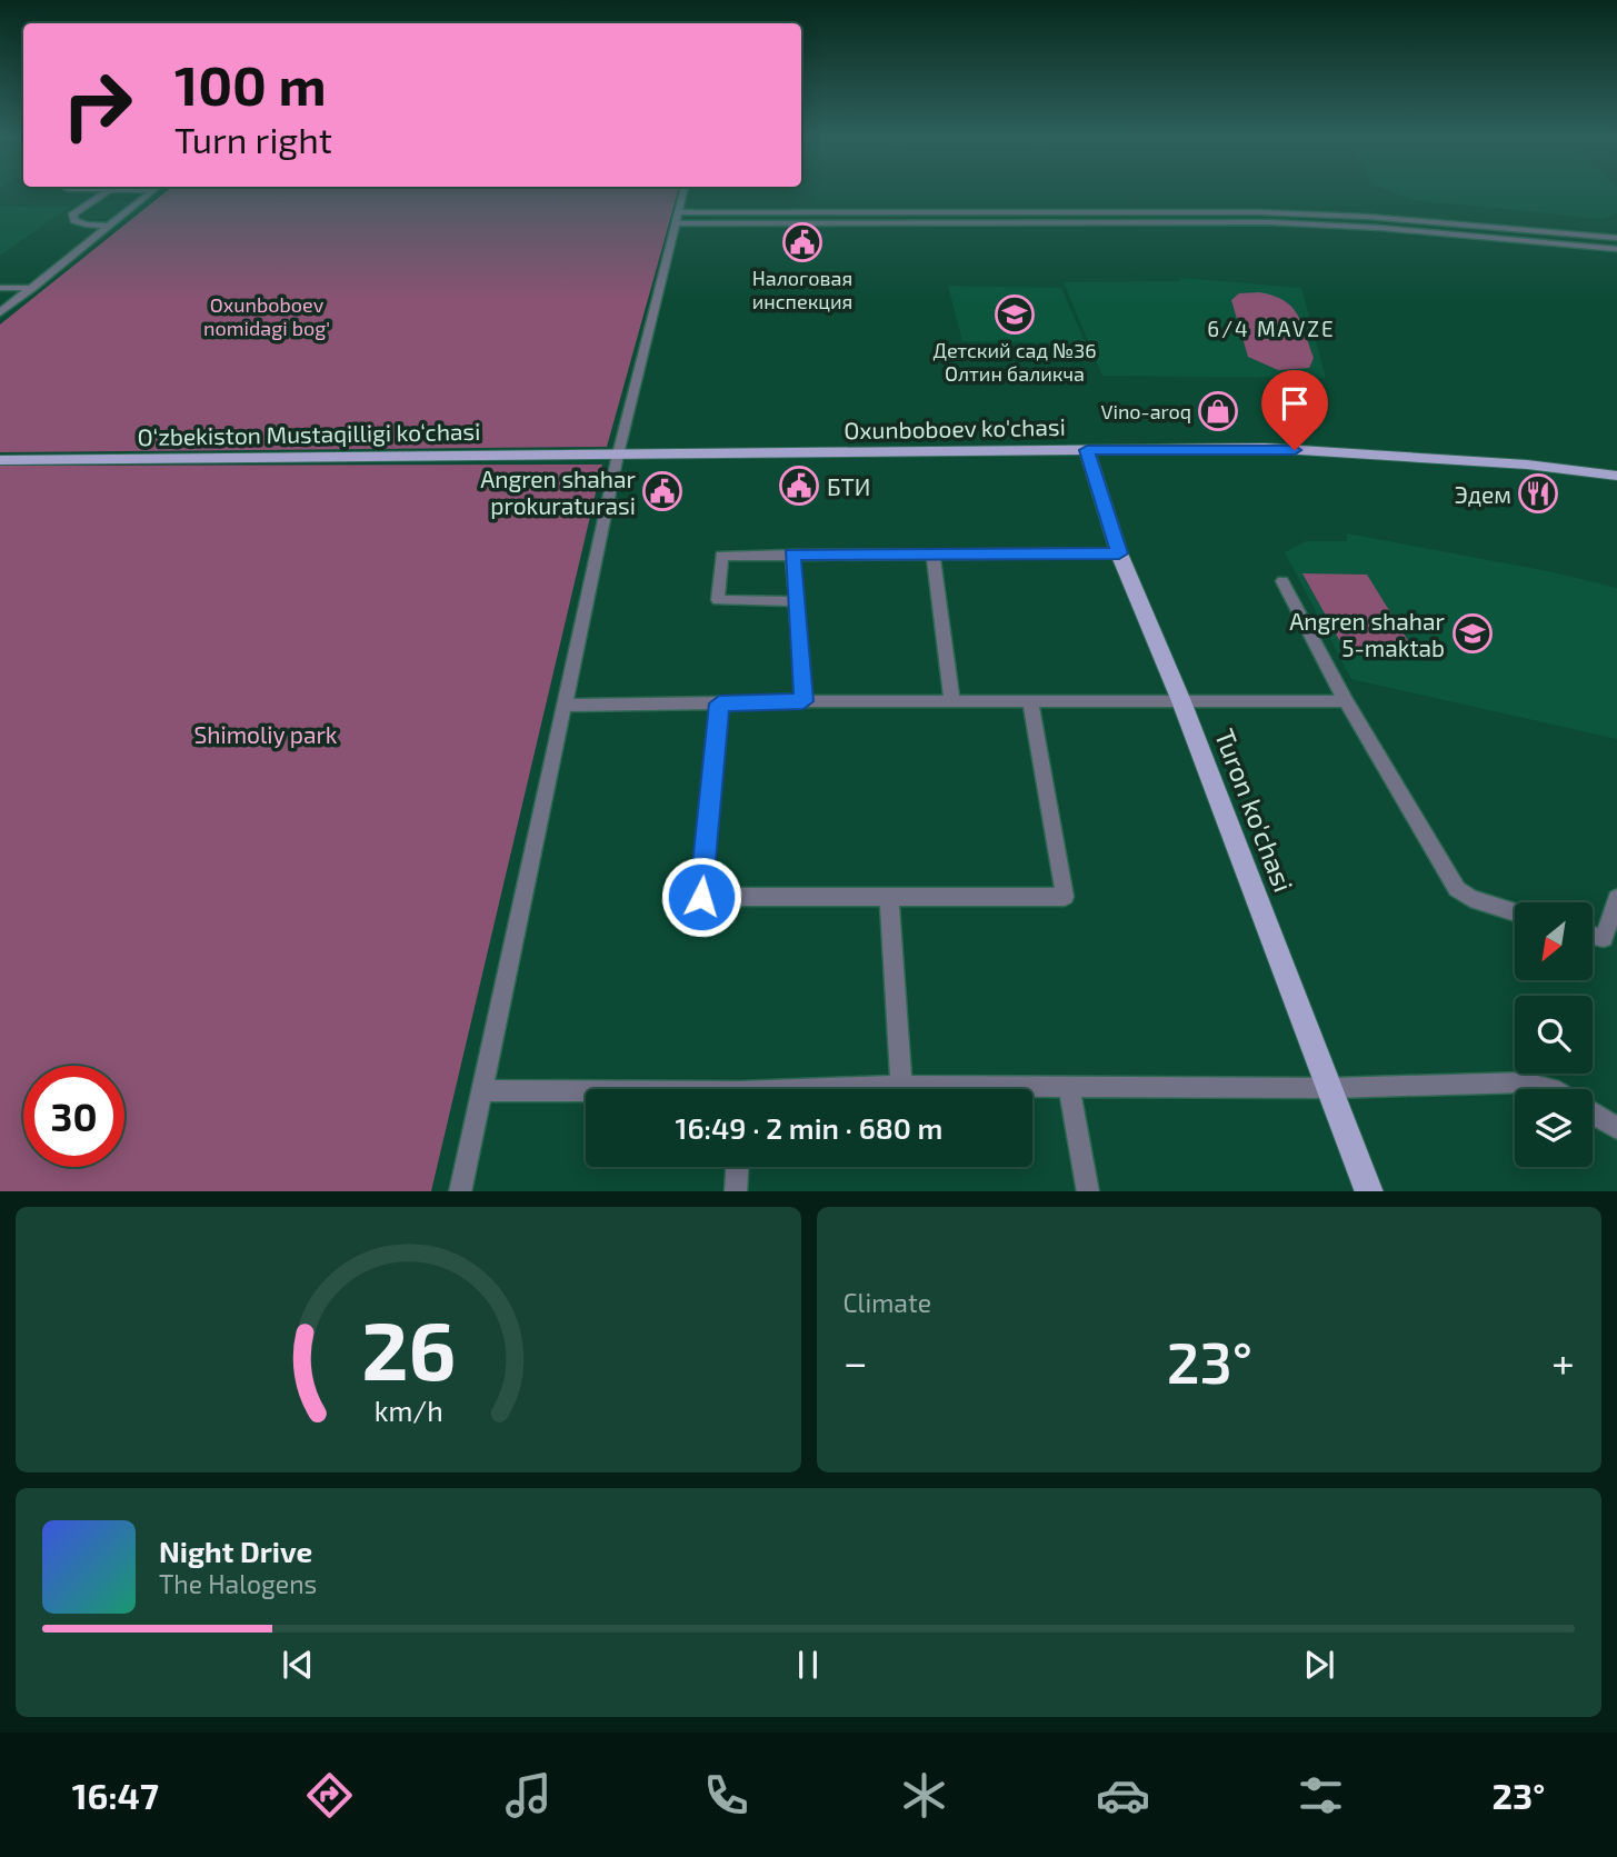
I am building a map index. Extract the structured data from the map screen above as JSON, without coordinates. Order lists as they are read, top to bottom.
{
  "streets": {
    "main road": ["Oxunboboev ko'chasi", "O‘zbekiston Mustaqilligi ko‘chasi", "Turon ko'chasi"]
  },
  "crossings": [
    ["Oxunboboev ko'chasi", "O‘zbekiston Mustaqilligi ko‘chasi"],
    ["Oxunboboev ko'chasi", "Turon ko'chasi"]
  ],
  "districts": ["6/4 MAVZE"],
  "parks": ["Oxunboboev nomidagi bog'", "Shimoliy park"],
  "places": {
    "public building": ["Налоговая инспекция", "БТИ", "Angren shahar prokuraturasi"],
    "school or university": ["Детский сад №36 Олтин баликча", "Angren shahar 5-maktab"],
    "shop": ["Vino-aroq"],
    "restaurant": ["Эдем"]
  },
  "north": "bottom left",
  "page": {
    "turn": ["100 m", "Turn right"],
    "limit": "30",
    "trip": "16:49 · 2 min · 680 m",
    "tile": "Climate",
    "heat": ["−", "23°", "+"],
    "song": ["Night Drive", "The Halogens"],
    "tabs": ["16:47", "23°"],
    "gauge": ["26", "km/h"]
  }
}
